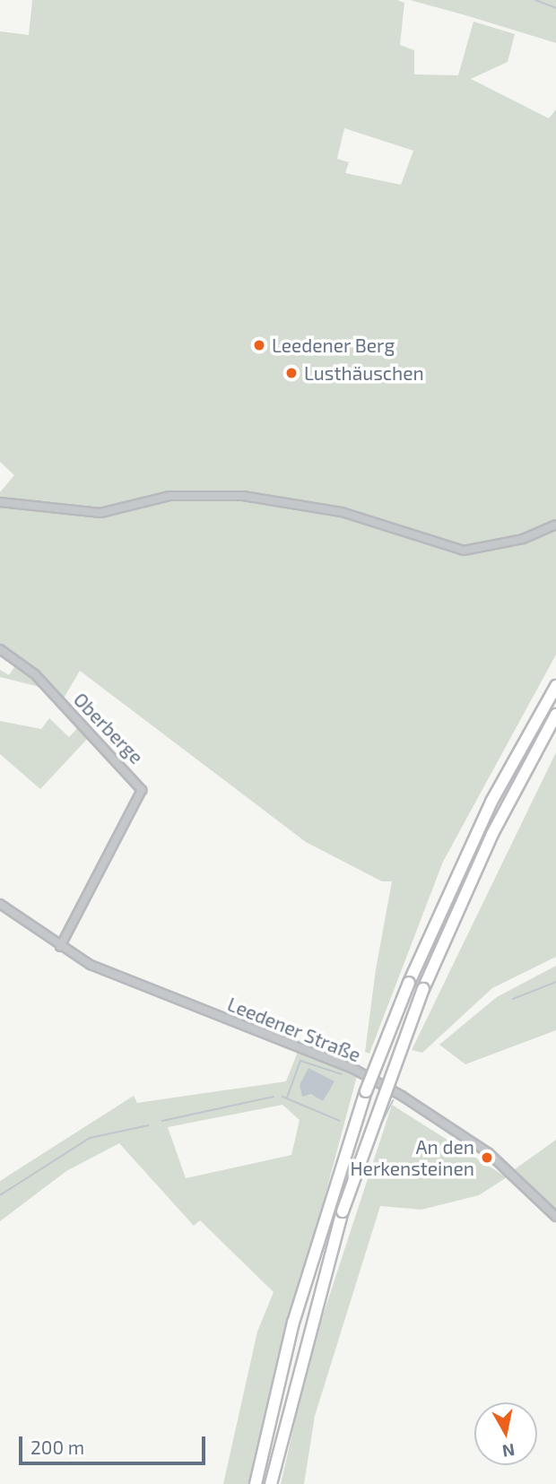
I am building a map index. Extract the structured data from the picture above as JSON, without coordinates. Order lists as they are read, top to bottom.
{
  "streets": {
    "street": ["Oberberge", "Leedener Straße"]
  },
  "crossings": [
    ["Oberberge", "Leedener Straße"]
  ],
  "places": ["Leedener Berg", "Lusthäuschen", "An den Herkensteinen"],
  "scale_bar": "200 m",
  "north": "bottom"
}
